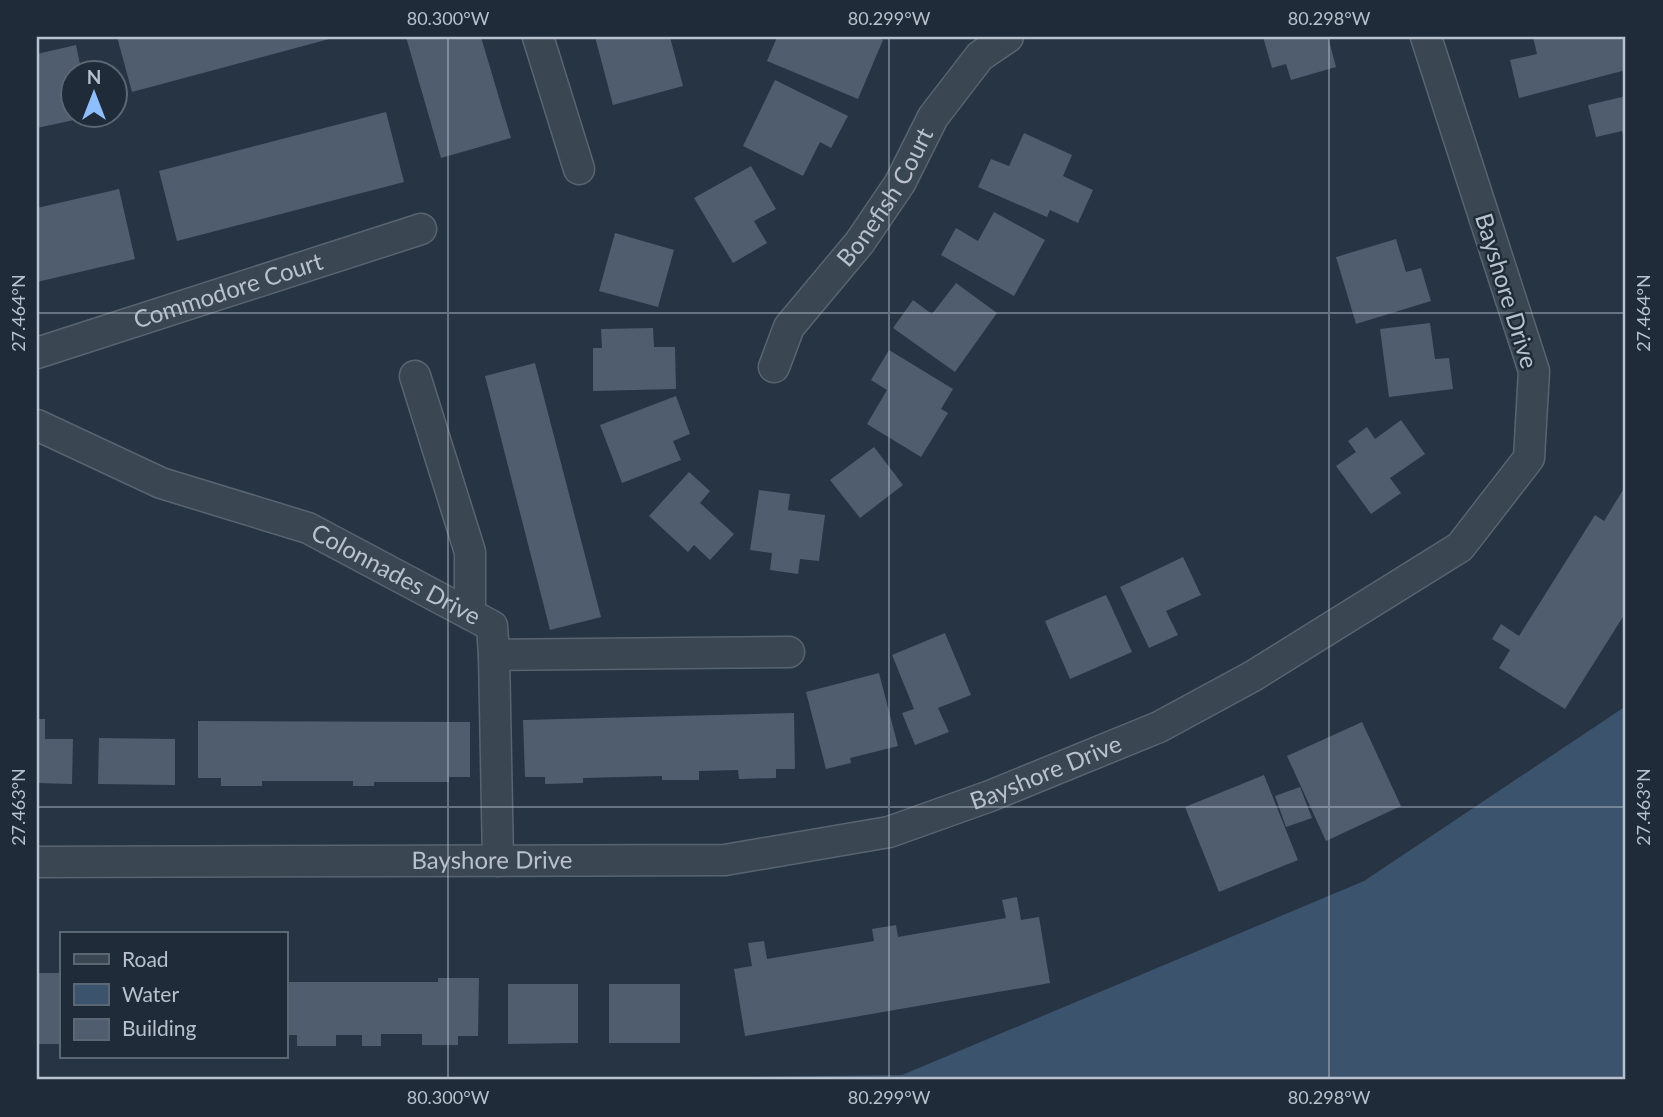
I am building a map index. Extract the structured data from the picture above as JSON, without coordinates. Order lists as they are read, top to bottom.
{
  "streets": {
    "street": [
      "Bonefish Court",
      "Commodore Court",
      "Bayshore Drive",
      "Colonnades Drive"
    ]
  },
  "legend": ["Road", "Water", "Building"],
  "north": "top",
  "coordinates": [
    "80.300°W",
    "80.299°W",
    "80.298°W",
    "27.464°N",
    "27.463°N"
  ]
}
